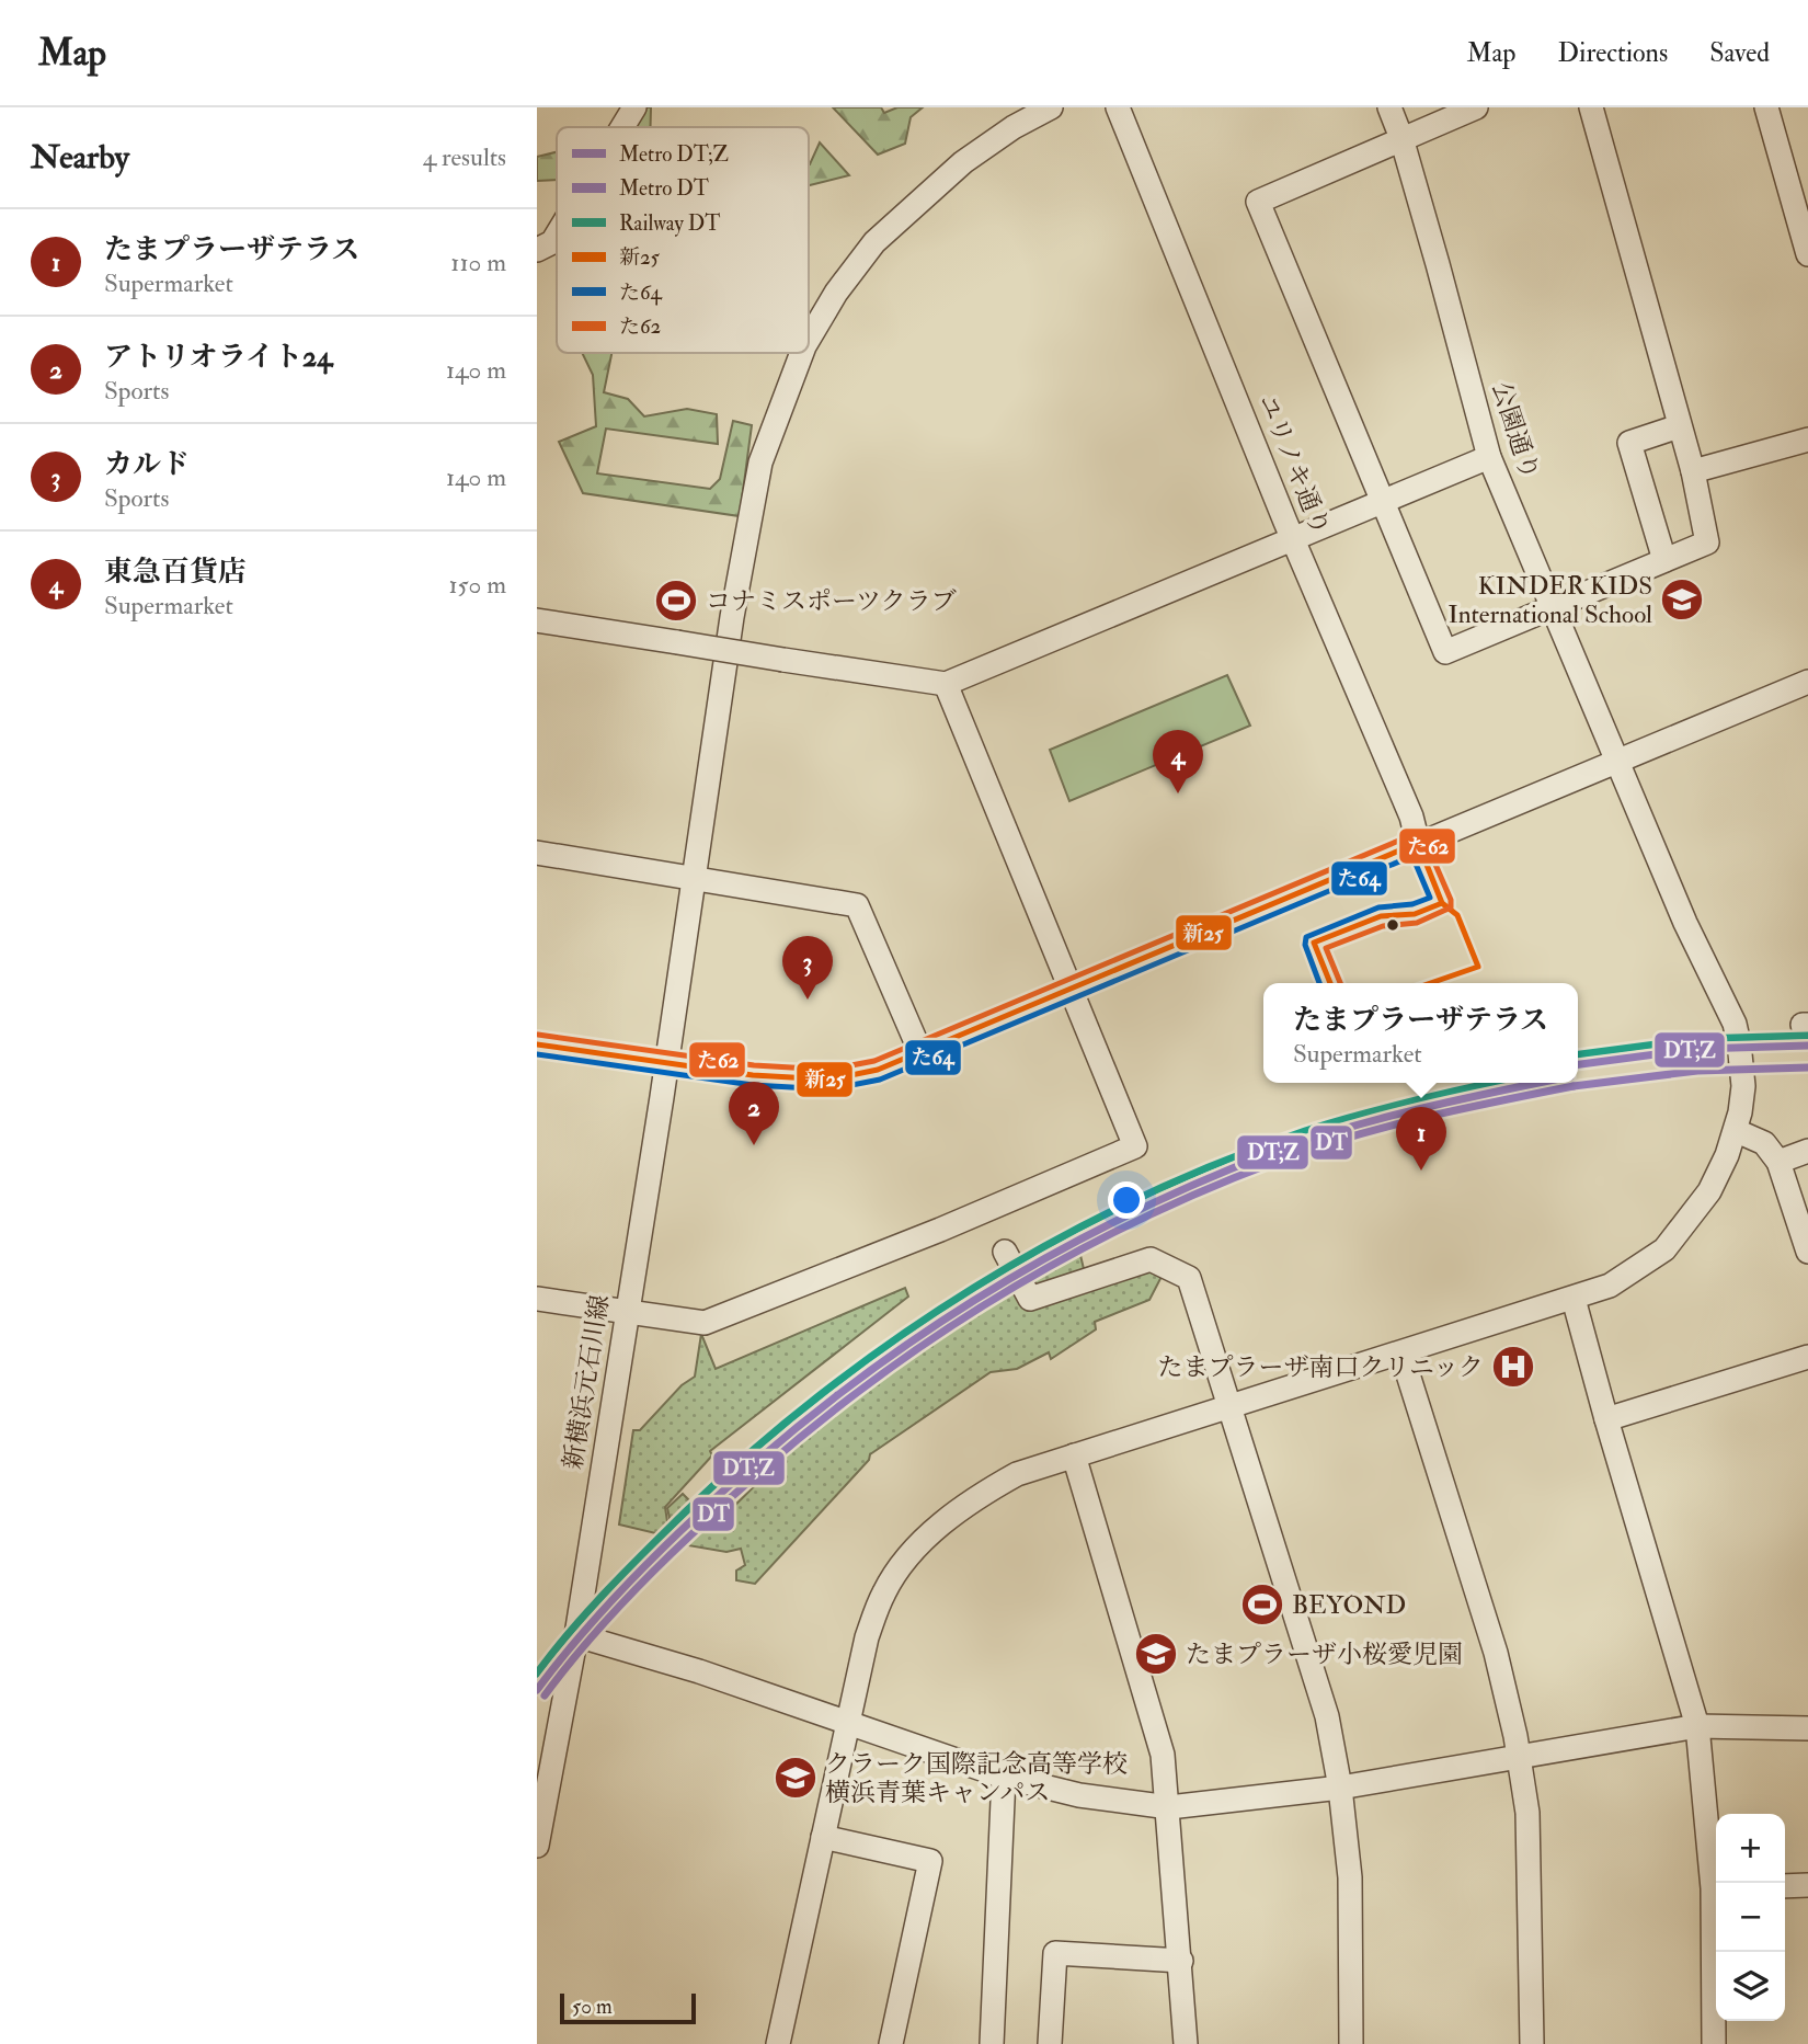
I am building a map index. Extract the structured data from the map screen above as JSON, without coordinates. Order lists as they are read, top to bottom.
{
  "streets": {
    "street": ["公園通り", "ユリノキ通り", "新横浜元石川線"]
  },
  "places": {
    "school or university": ["KINDER KIDS International School", "たまプラーザ小桜愛児園", "クラーク国際記念高等学校 横浜青葉キャンパス"],
    "sports": ["コナミスポーツクラブ", "BEYOND"],
    "hospital": ["たまプラーザ南口クリニック"]
  },
  "lines": [
    "transit line た62",
    "transit line 新25",
    "transit line た64",
    "rail line DT",
    "metro line DT;Z",
    "metro line DT"
  ],
  "legend": [
    "Metro DT;Z",
    "Metro DT",
    "Railway DT",
    "新25",
    "た64",
    "た62"
  ],
  "scale_bar": "50 m",
  "page": {
    "header": "Map",
    "nav": ["Map", "Directions", "Saved"],
    "heading": ["Nearby", "4 results"],
    "list": [
      {
        "mark": "1",
        "name": "たまプラーザテラス",
        "note": "Supermarket",
        "value": "110 m"
      },
      {
        "mark": "2",
        "name": "アトリオライト24",
        "note": "Sports",
        "value": "140 m"
      },
      {
        "mark": "3",
        "name": "カルド",
        "note": "Sports",
        "value": "140 m"
      },
      {
        "mark": "4",
        "name": "東急百貨店",
        "note": "Supermarket",
        "value": "150 m"
      }
    ],
    "pins": [
      "4",
      "3",
      "2",
      "1"
    ],
    "popup": ["たまプラーザテラス", "Supermarket"],
    "map_buttons": ["+", "−"],
    "scale": "50 m"
  }
}
